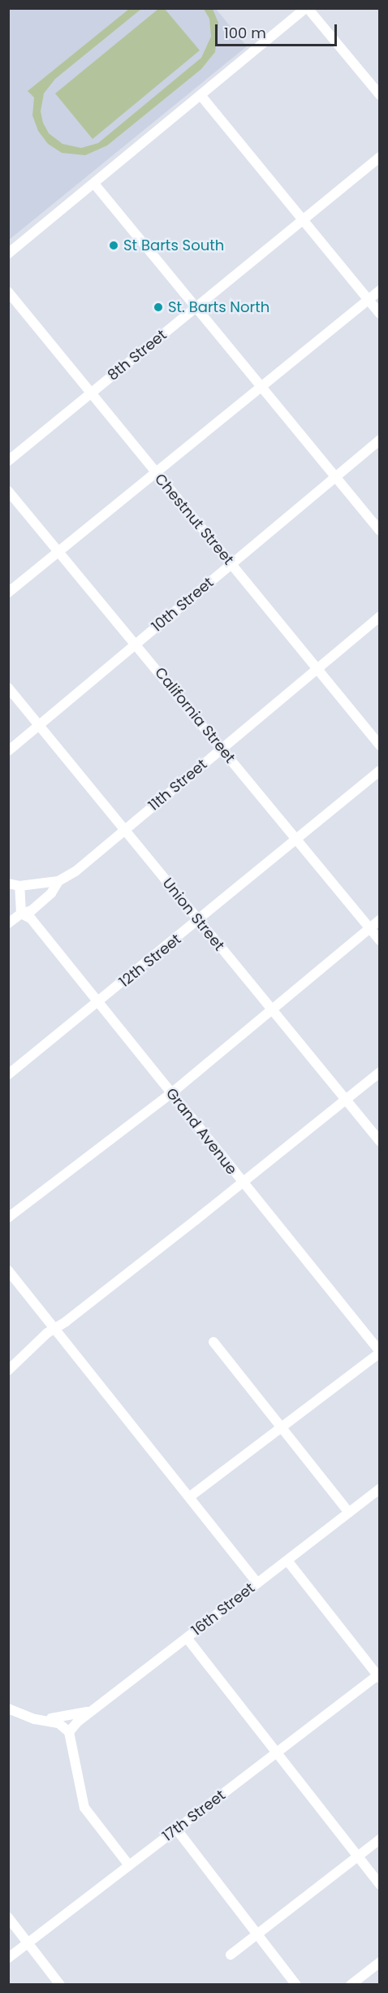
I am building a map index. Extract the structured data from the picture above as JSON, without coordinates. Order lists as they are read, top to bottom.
{
  "streets": {
    "street": [
      "8th Street",
      "Chestnut Street",
      "10th Street",
      "California Street",
      "11th Street",
      "Union Street",
      "12th Street",
      "Grand Avenue",
      "16th Street",
      "17th Street"
    ]
  },
  "crossings": [
    ["8th Street", "Chestnut Street"],
    ["Chestnut Street", "10th Street"],
    ["Chestnut Street", "11th Street"],
    ["10th Street", "California Street"],
    ["10th Street", "Union Street"],
    ["California Street", "11th Street"],
    ["California Street", "12th Street"],
    ["11th Street", "Union Street"],
    ["11th Street", "Grand Avenue"],
    ["Union Street", "12th Street"],
    ["12th Street", "Grand Avenue"]
  ],
  "places": ["St Barts South", "St. Barts North"],
  "scale_bar": "100 m"
}
